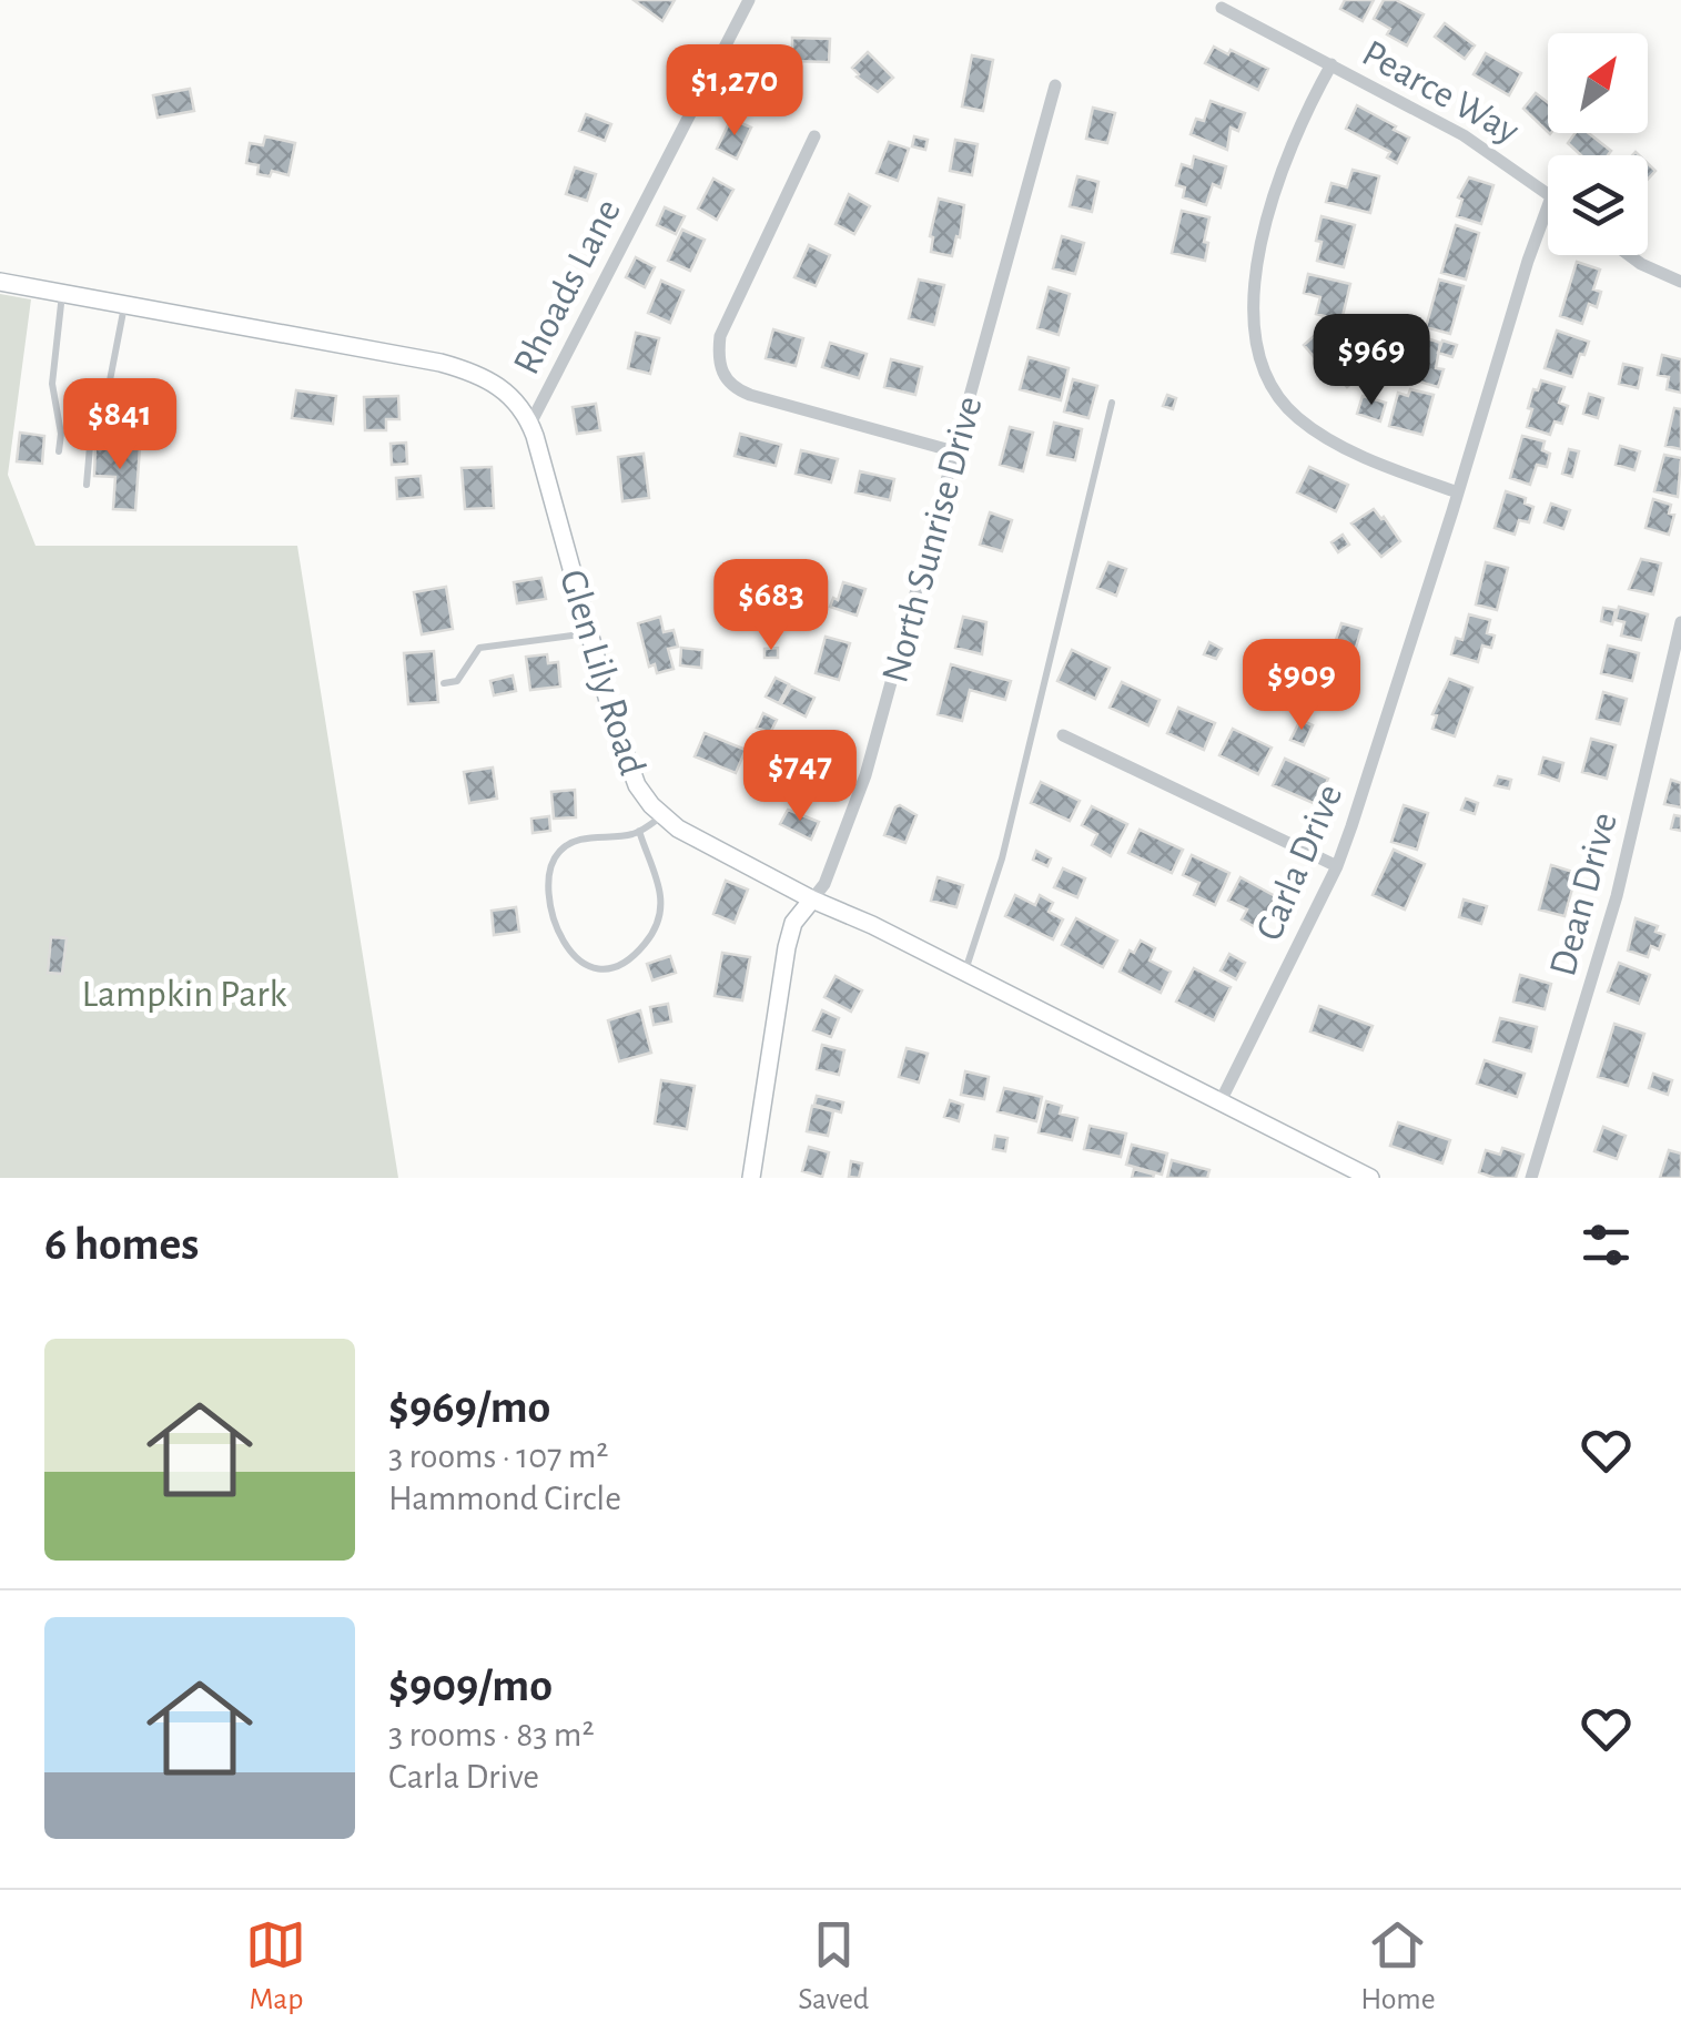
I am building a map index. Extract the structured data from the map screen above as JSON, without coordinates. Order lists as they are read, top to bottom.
{
  "streets": {
    "street": [
      "Pearce Way",
      "Rhoads Lane",
      "North Sunrise Drive",
      "Glen Lily Road",
      "Carla Drive",
      "Dean Drive"
    ]
  },
  "crossings": [
    ["Rhoads Lane", "Glen Lily Road"],
    ["North Sunrise Drive", "Glen Lily Road"],
    ["Glen Lily Road", "Carla Drive"]
  ],
  "parks": ["Lampkin Park"],
  "north": "top right",
  "page": {
    "price": [
      "$1,270",
      "$969",
      "$841",
      "$683",
      "$909",
      "$747"
    ],
    "heading": "6 homes",
    "list": [
      {
        "name": "$969/mo",
        "note": "3 rooms · 107 m² · Hammond Circle"
      },
      {
        "name": "$909/mo",
        "note": "3 rooms · 83 m² · Carla Drive"
      }
    ],
    "tabs": ["Map", "Saved", "Home"]
  }
}
